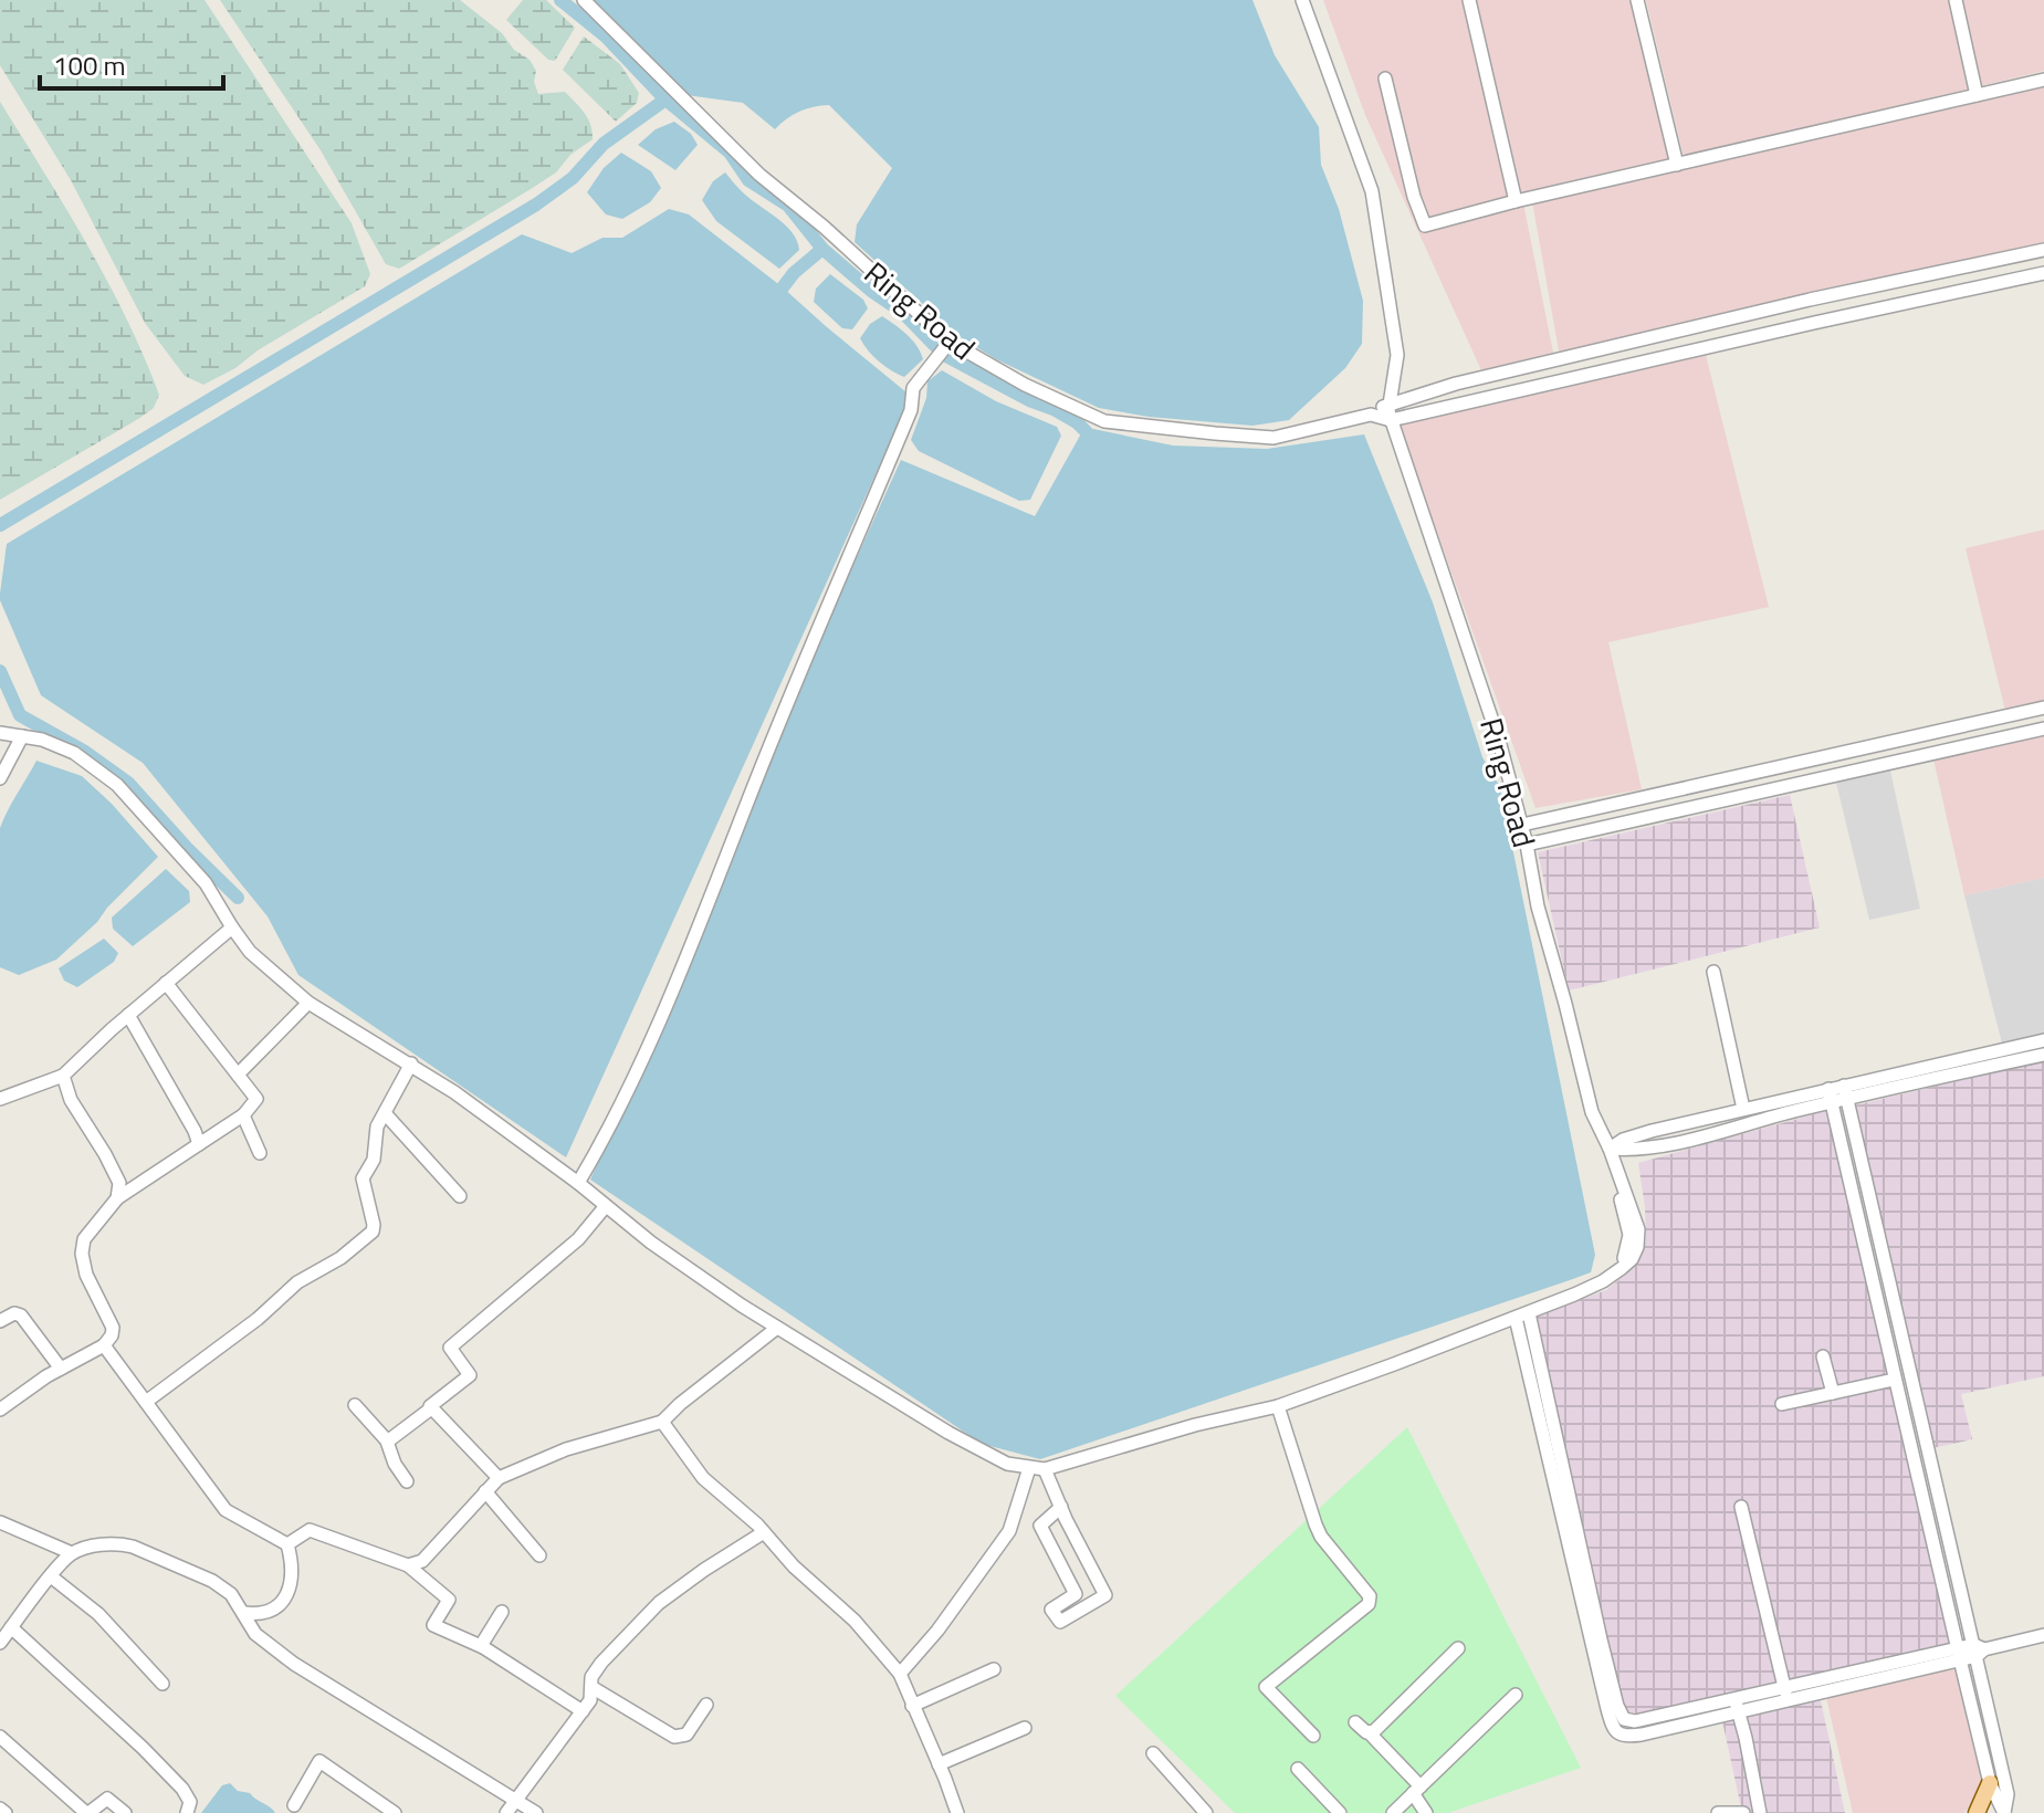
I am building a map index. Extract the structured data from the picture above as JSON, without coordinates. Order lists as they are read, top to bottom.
{
  "streets": {
    "street": ["Ring Road"]
  },
  "scale_bar": "100 m"
}
